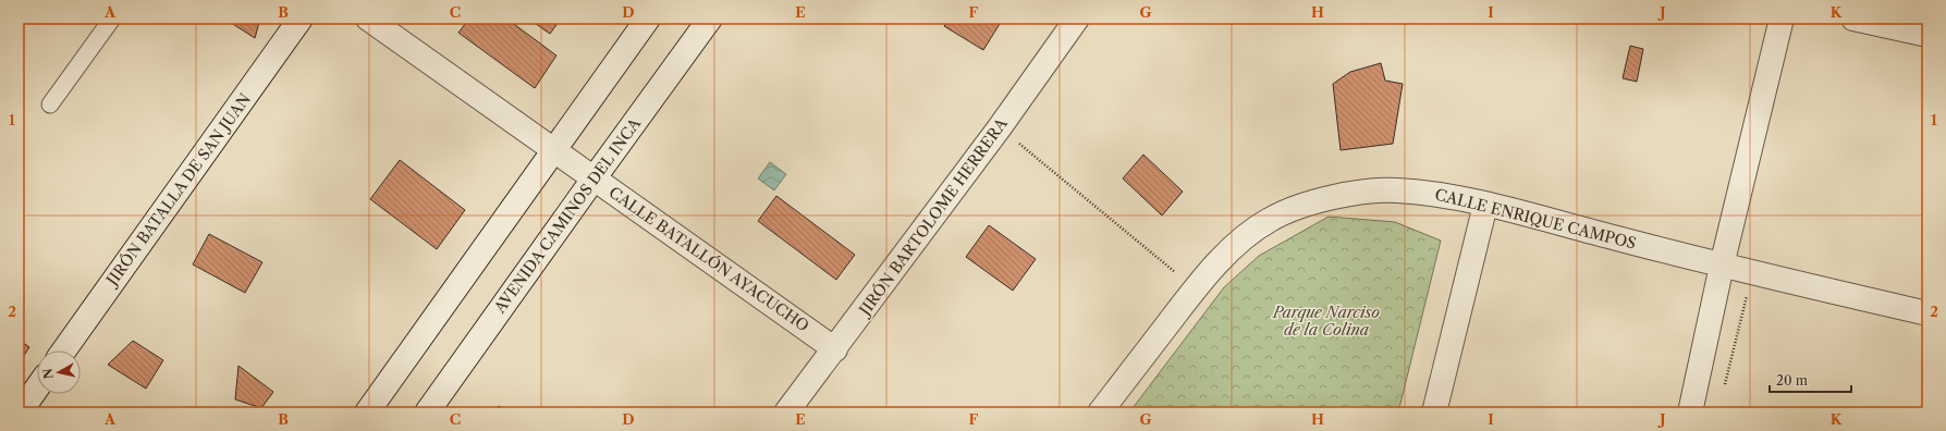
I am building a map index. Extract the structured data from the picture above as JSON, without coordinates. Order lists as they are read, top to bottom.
{
  "streets": {
    "street": [
      "JIRÓN BATALLA DE SAN JUAN",
      "AVENIDA CAMINOS DEL INCA",
      "JIRÓN BARTOLOME HERRERA",
      "CALLE ENRIQUE CAMPOS",
      "CALLE BATALLÓN AYACUCHO"
    ]
  },
  "crossings": [
    ["AVENIDA CAMINOS DEL INCA", "CALLE BATALLÓN AYACUCHO"],
    ["JIRÓN BARTOLOME HERRERA", "CALLE BATALLÓN AYACUCHO"]
  ],
  "parks": ["Parque Narciso de la Colina"],
  "scale_bar": "20 m",
  "north": "left",
  "grid": {
    "columns": [
      "A",
      "B",
      "C",
      "D",
      "E",
      "F",
      "G",
      "H",
      "I",
      "J",
      "K"
    ],
    "rows": ["1", "2"]
  }
}
